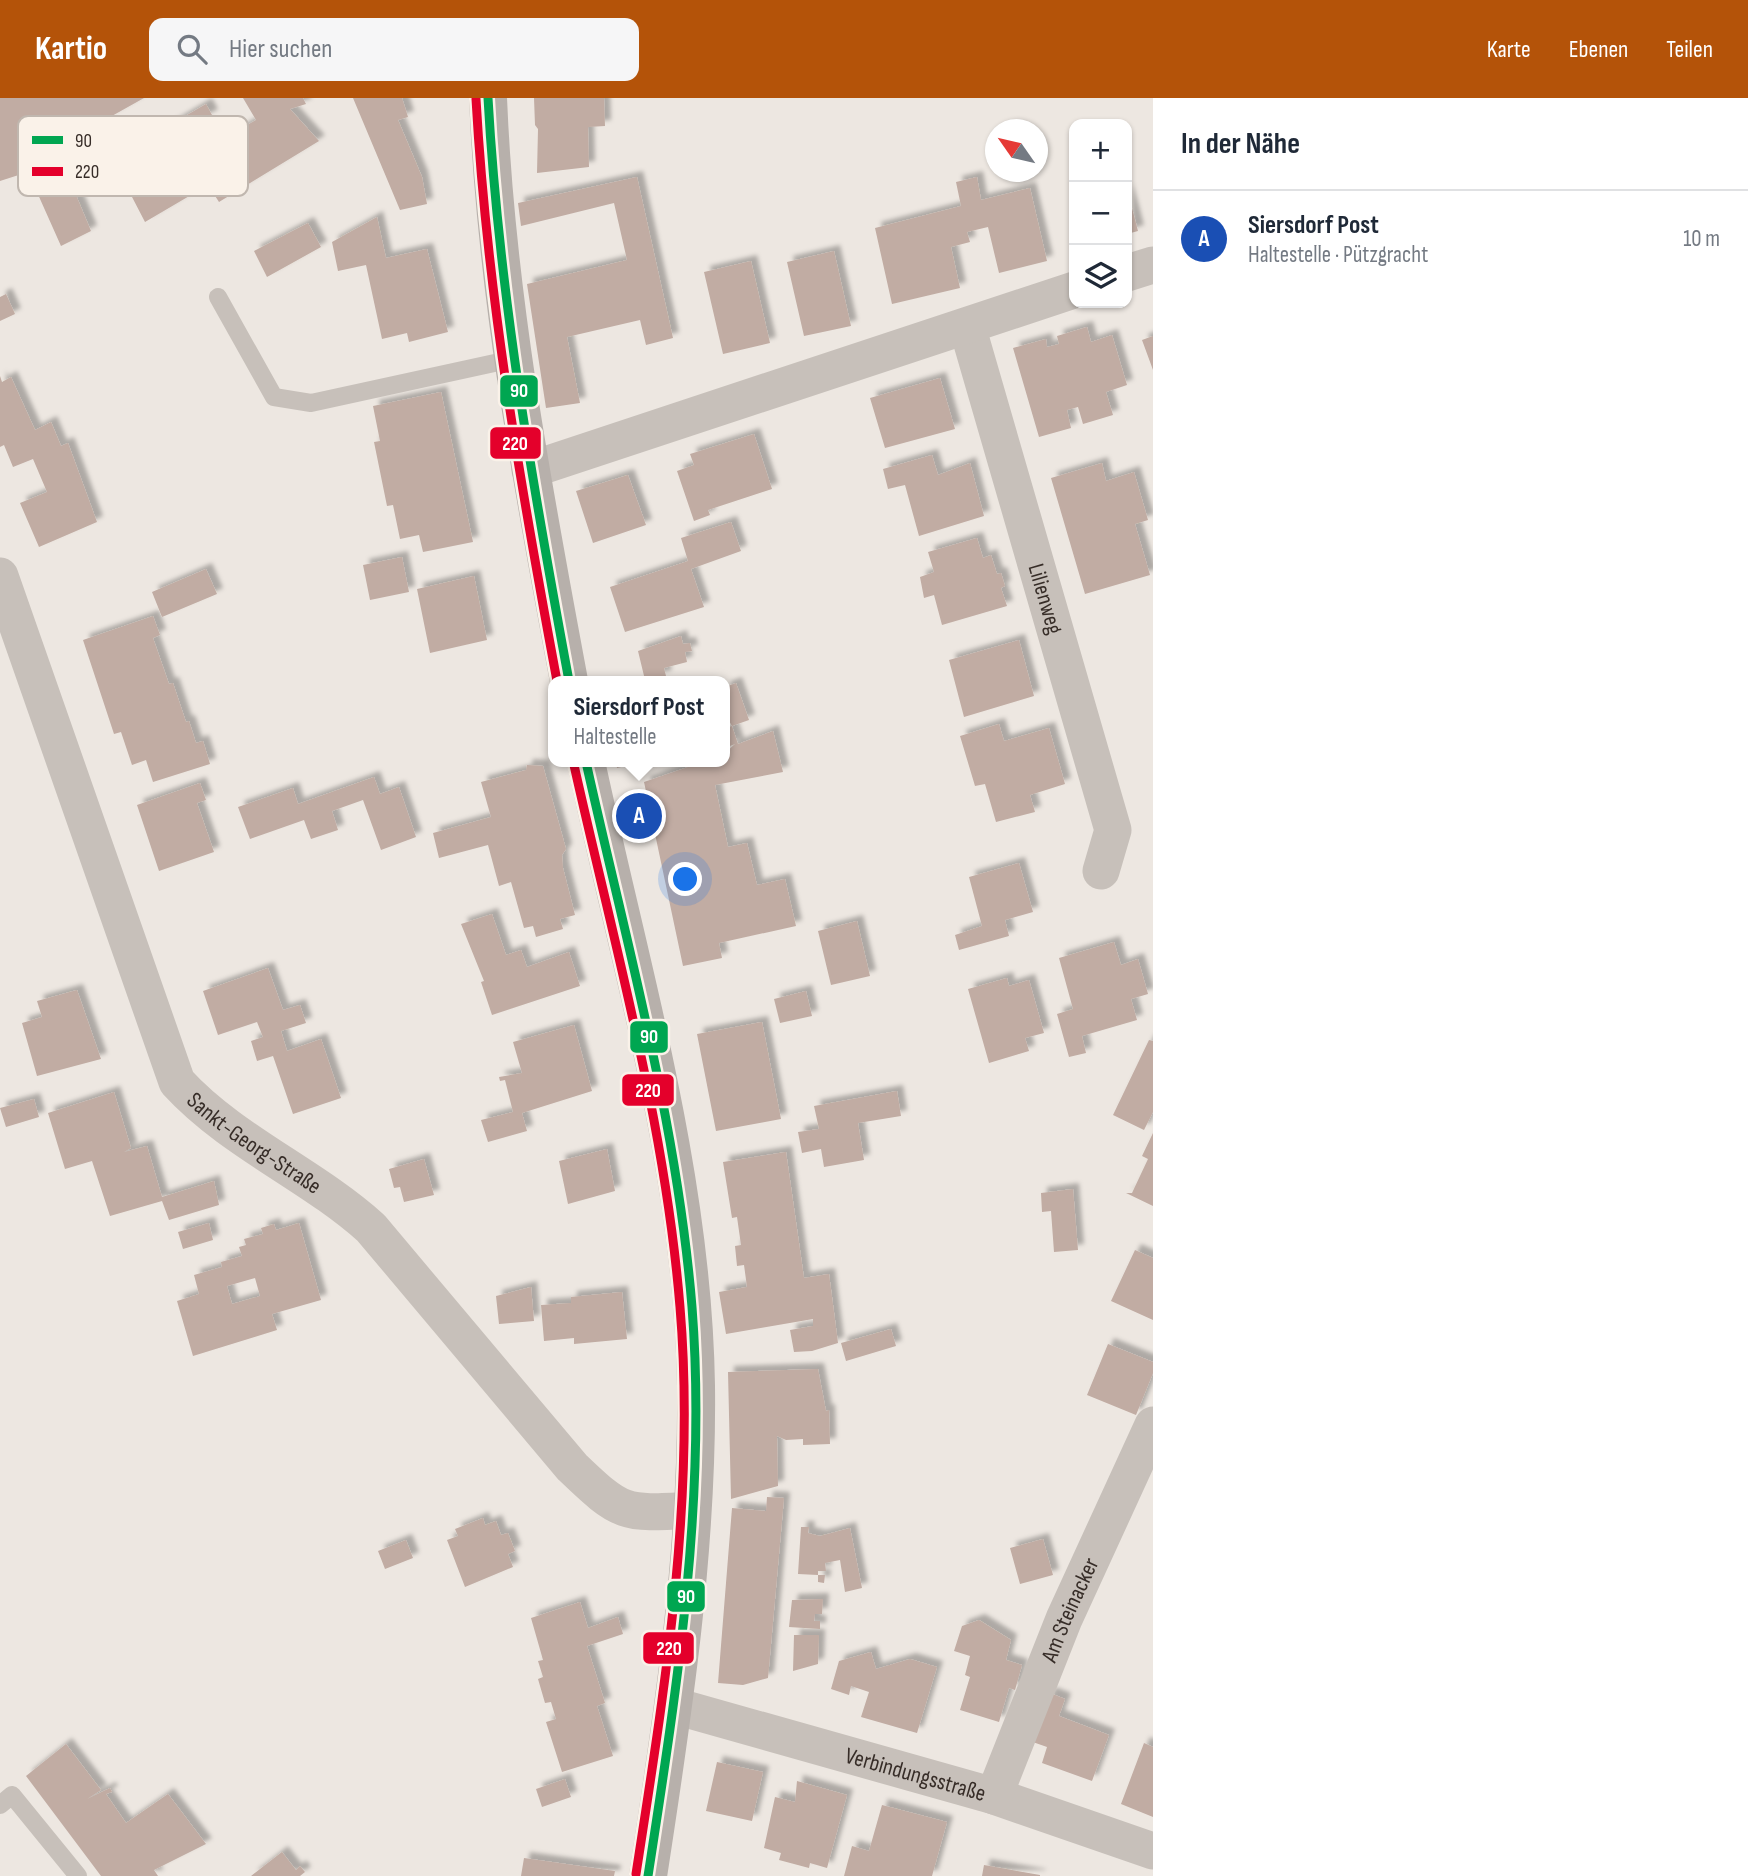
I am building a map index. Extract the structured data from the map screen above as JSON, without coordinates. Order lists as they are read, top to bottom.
{
  "streets": {
    "street": [
      "Lilienweg",
      "Sankt-Georg-Straße",
      "Am Steinacker",
      "Verbindungsstraße"
    ]
  },
  "crossings": [
    ["Am Steinacker", "Verbindungsstraße"]
  ],
  "lines": ["transit line 90", "transit line 220"],
  "legend": ["90", "220"],
  "north": "top left",
  "page": {
    "header": "Kartio",
    "search": "Hier suchen",
    "nav": ["Karte", "Ebenen", "Teilen"],
    "heading": "In der Nähe",
    "map_buttons": ["+", "−"],
    "list": [
      {
        "mark": "A",
        "name": "Siersdorf Post",
        "note": "Haltestelle · Pützgracht",
        "value": "10 m"
      }
    ],
    "popup": ["Siersdorf Post", "Haltestelle"],
    "pins": "A"
  }
}
